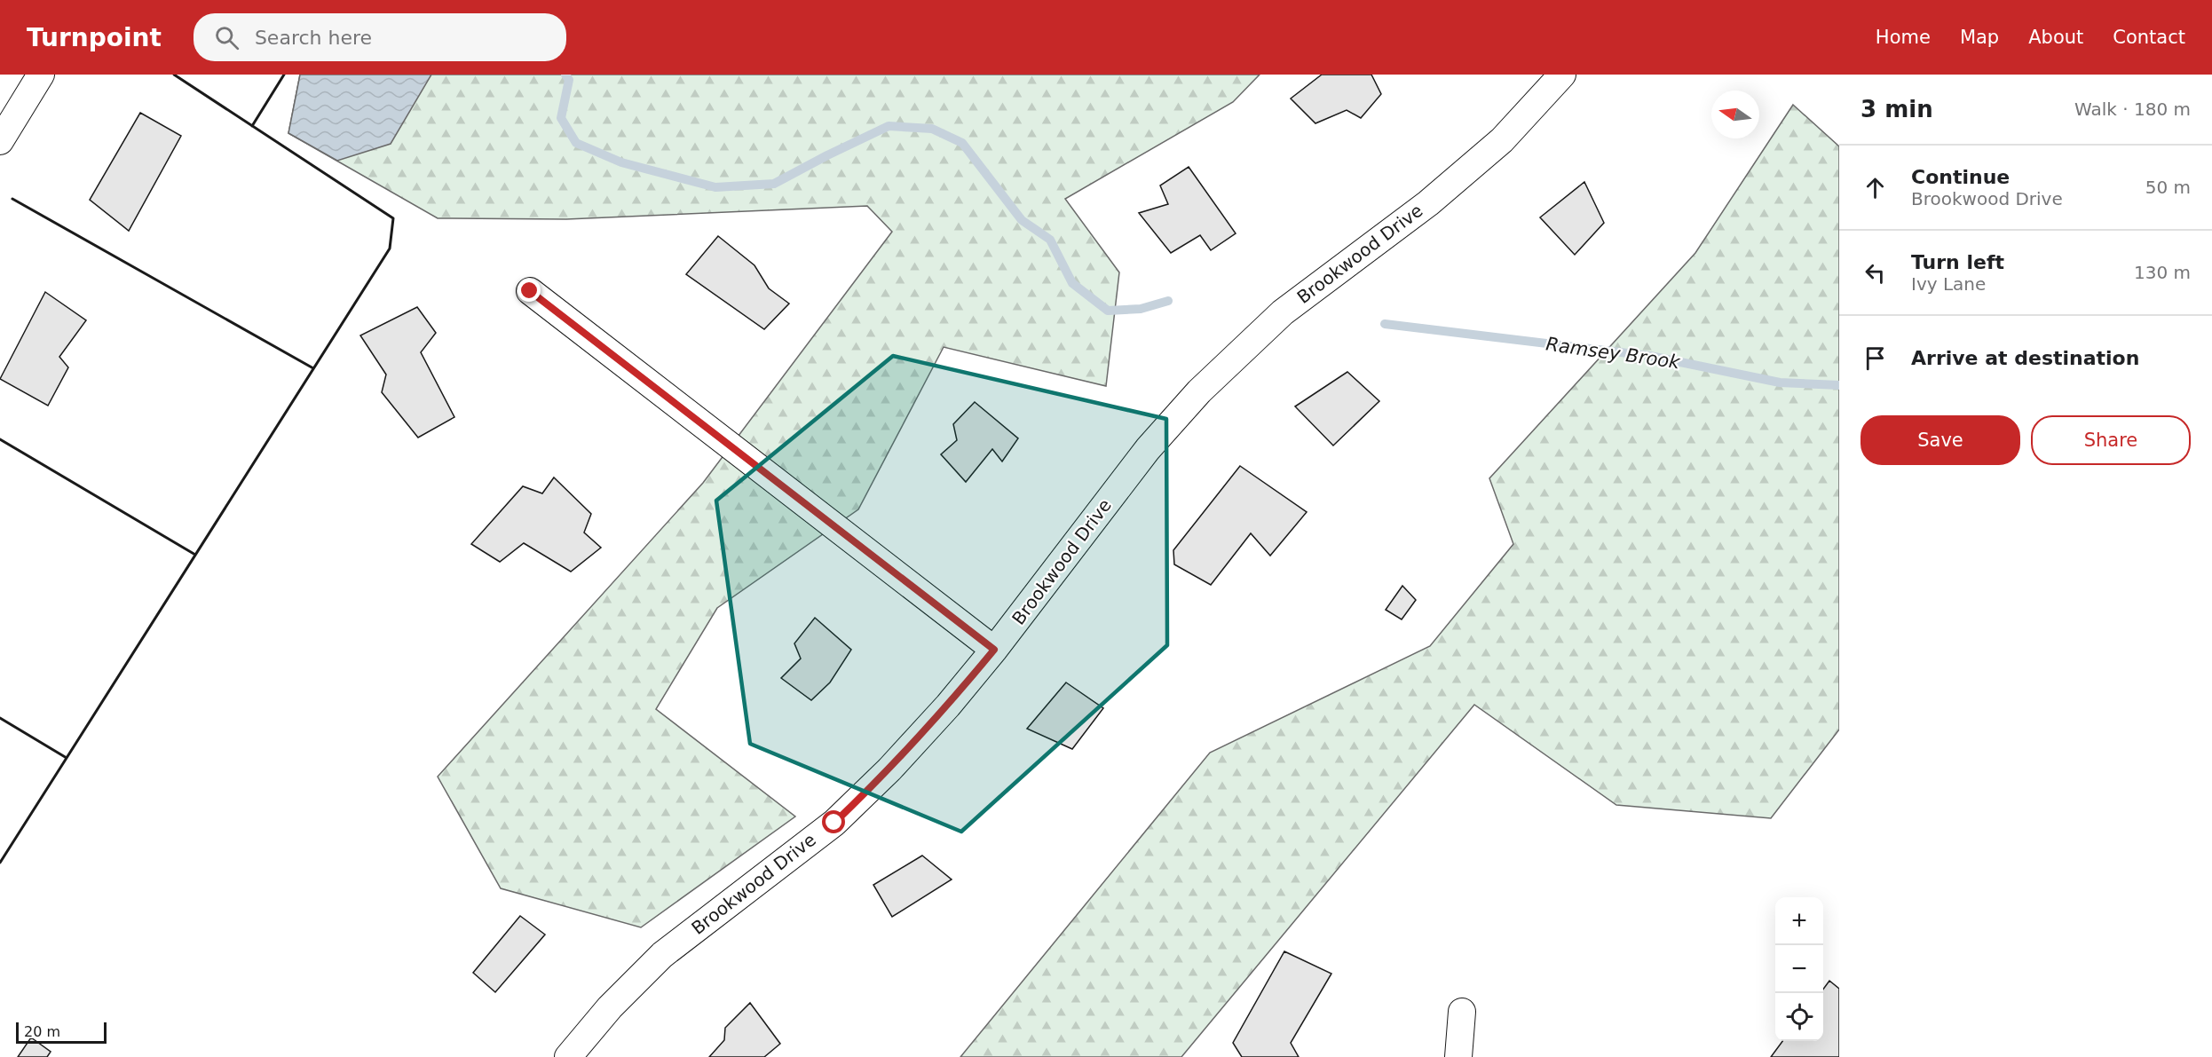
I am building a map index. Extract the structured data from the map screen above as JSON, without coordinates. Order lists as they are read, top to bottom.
{
  "streets": {
    "street": ["Brookwood Drive"]
  },
  "water": ["Ramsey Brook"],
  "scale_bar": "20 m",
  "north": "left",
  "page": {
    "header": "Turnpoint",
    "search": "Search here",
    "nav": [
      "Home",
      "Map",
      "About",
      "Contact"
    ],
    "heading": ["3 min", "Walk · 180 m"],
    "list": [
      ["Continue", "Brookwood Drive", "50 m"],
      ["Turn left", "Ivy Lane", "130 m"],
      "Arrive at destination"
    ],
    "buttons": ["Save", "Share"],
    "map_buttons": ["+", "−"],
    "scale": "20 m"
  }
}
